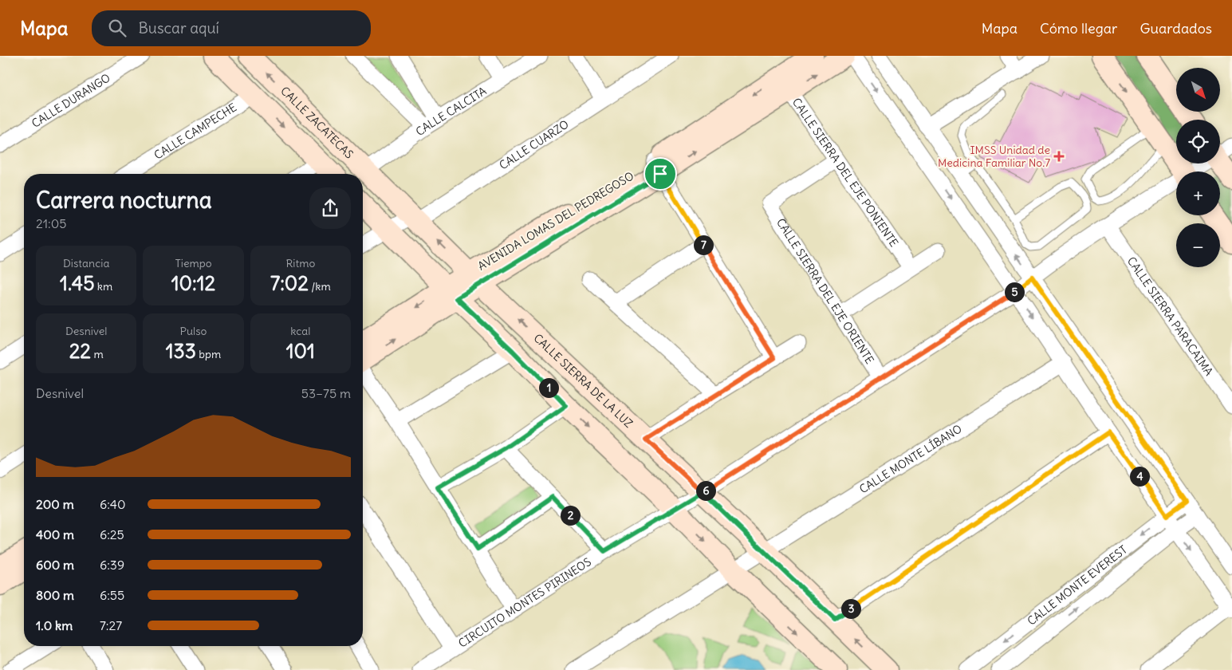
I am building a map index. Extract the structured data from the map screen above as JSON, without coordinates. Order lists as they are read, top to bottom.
{
  "streets": {
    "street": [
      "CALLE DURANGO",
      "CALLE CALCITA",
      "CALLE ZACATECAS",
      "CALLE CAMPECHE",
      "CALLE CUARZO",
      "CALLE SIERRA DEL EJE PONIENTE",
      "AVENIDA LOMAS DEL PEDREGOSO",
      "CALLE SIERRA DEL EJE ORIENTE",
      "CALLE SIERRA PARACAIMA",
      "CALLE SIERRA DE LA LUZ",
      "CALLE MONTE LÍBANO",
      "CALLE MONTE EVEREST",
      "CIRCUITO MONTES PIRINEOS"
    ]
  },
  "crossings": [
    ["CALLE CALCITA", "CALLE ZACATECAS"],
    ["CALLE ZACATECAS", "CALLE CUARZO"],
    ["CALLE ZACATECAS", "AVENIDA LOMAS DEL PEDREGOSO"],
    ["CALLE ZACATECAS", "CALLE SIERRA DE LA LUZ"],
    ["CALLE SIERRA DEL EJE PONIENTE", "AVENIDA LOMAS DEL PEDREGOSO"],
    ["CALLE SIERRA DEL EJE PONIENTE", "CALLE SIERRA DEL EJE ORIENTE"],
    ["AVENIDA LOMAS DEL PEDREGOSO", "CALLE SIERRA DE LA LUZ"],
    ["CALLE SIERRA DEL EJE ORIENTE", "CIRCUITO MONTES PIRINEOS"],
    ["CALLE SIERRA PARACAIMA", "CIRCUITO MONTES PIRINEOS"],
    ["CALLE SIERRA DE LA LUZ", "CALLE MONTE LÍBANO"],
    ["CALLE SIERRA DE LA LUZ", "CIRCUITO MONTES PIRINEOS"]
  ],
  "places": {
    "health": ["IMSS Unidad de Medicina Familiar No.7"]
  },
  "north": "bottom right",
  "page": {
    "header": "Mapa",
    "search": "Buscar aquí",
    "nav": ["Mapa", "Cómo llegar", "Guardados"],
    "map_buttons": ["+", "−"],
    "heading": ["Carrera nocturna", "21:05"],
    "pins": [
      "7",
      "5",
      "1",
      "4",
      "6",
      "2",
      "3"
    ],
    "stats": [
      ["Distancia", "1.45 km"],
      ["Tiempo", "10:12"],
      ["Ritmo", "7:02 /km"],
      ["Desnivel", "22 m"],
      ["Pulso", "133 bpm"],
      ["kcal", "101"]
    ],
    "chart": ["Desnivel", "53–75 m"],
    "list": [
      {
        "name": "200 m",
        "note": "6:40"
      },
      {
        "name": "400 m",
        "note": "6:25"
      },
      {
        "name": "600 m",
        "note": "6:39"
      },
      {
        "name": "800 m",
        "note": "6:55"
      },
      {
        "name": "1.0 km",
        "note": "7:27"
      }
    ]
  }
}
